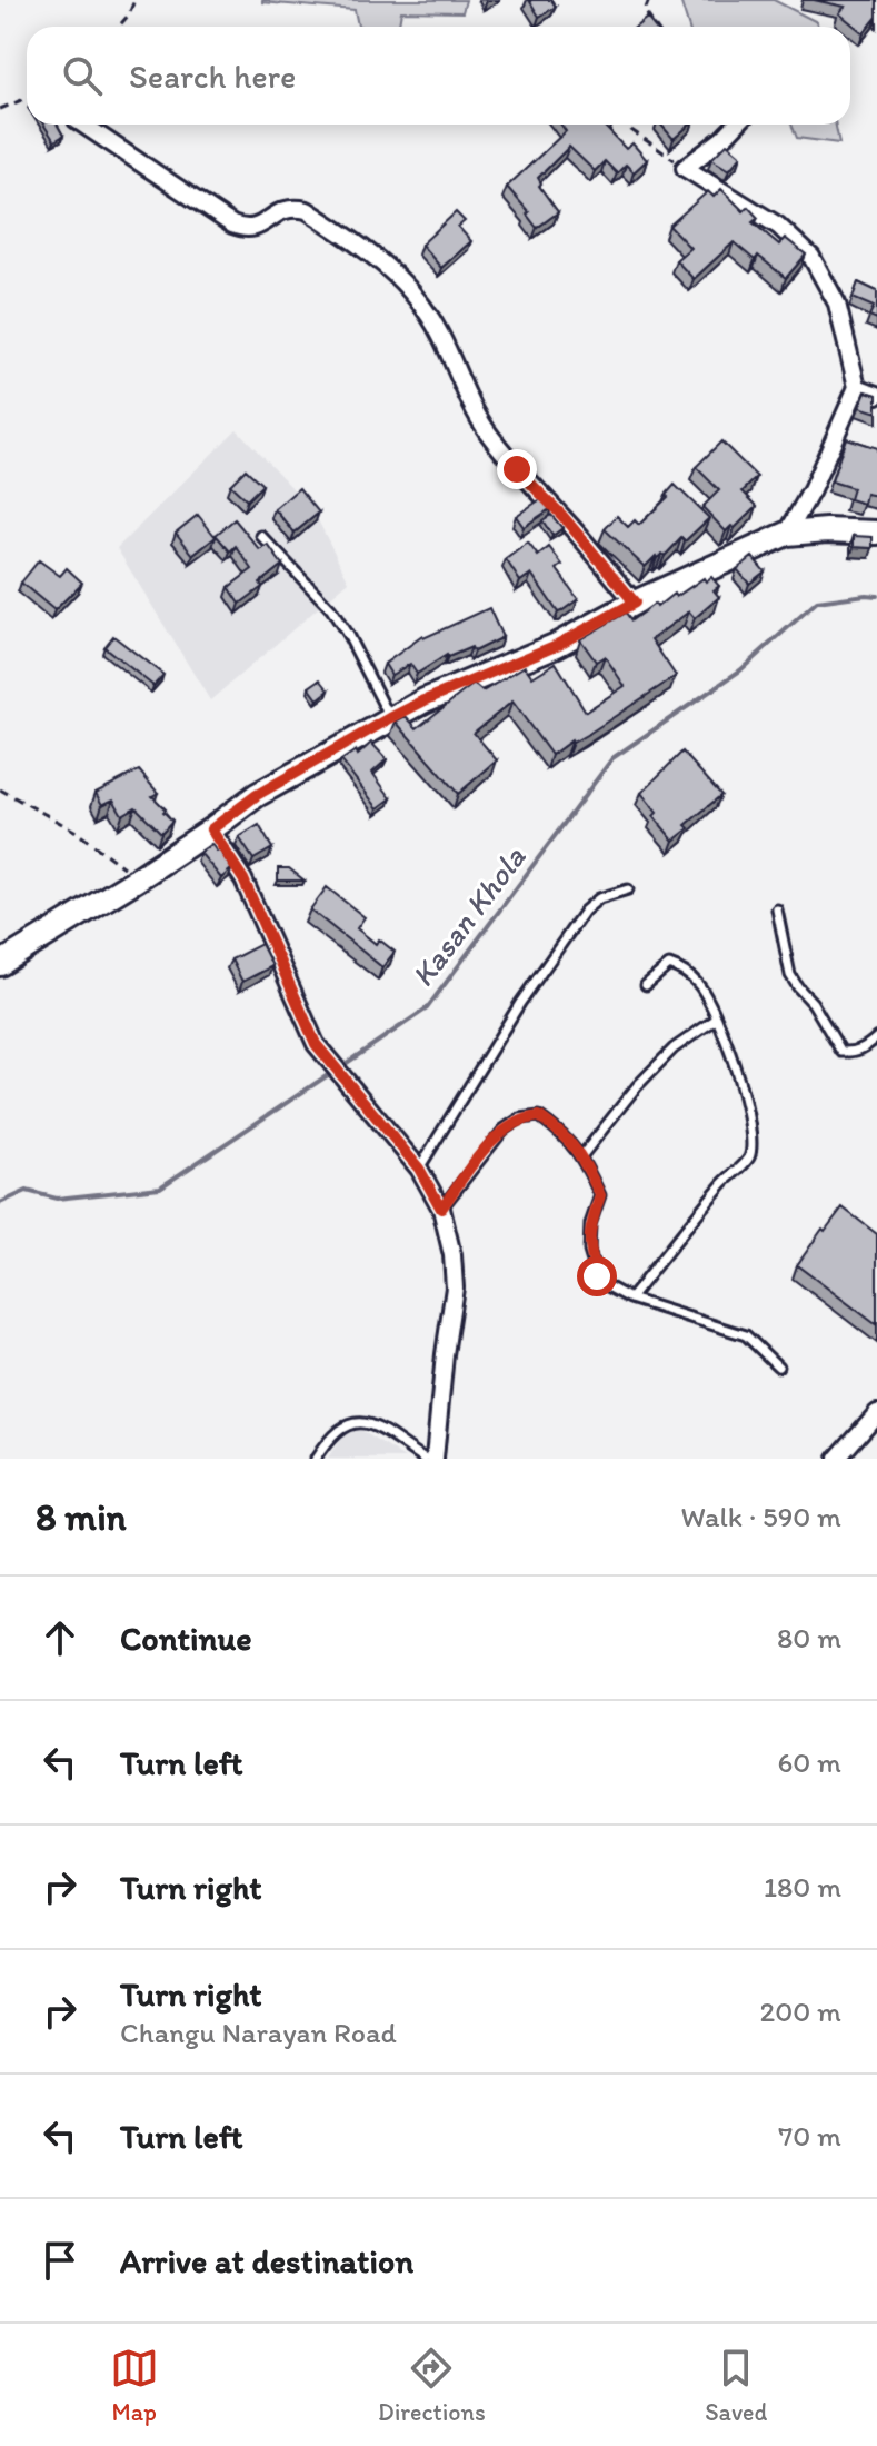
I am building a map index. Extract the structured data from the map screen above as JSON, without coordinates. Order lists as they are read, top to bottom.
{
  "water": ["Kasan Khola"],
  "page": {
    "search": "Search here",
    "heading": ["8 min", "Walk · 590 m"],
    "list": [
      ["Continue", "80 m"],
      ["Turn left", "60 m"],
      ["Turn right", "180 m"],
      ["Turn right", "Changu Narayan Road", "200 m"],
      ["Turn left", "70 m"],
      "Arrive at destination"
    ],
    "nav": ["Map", "Directions", "Saved"]
  }
}
